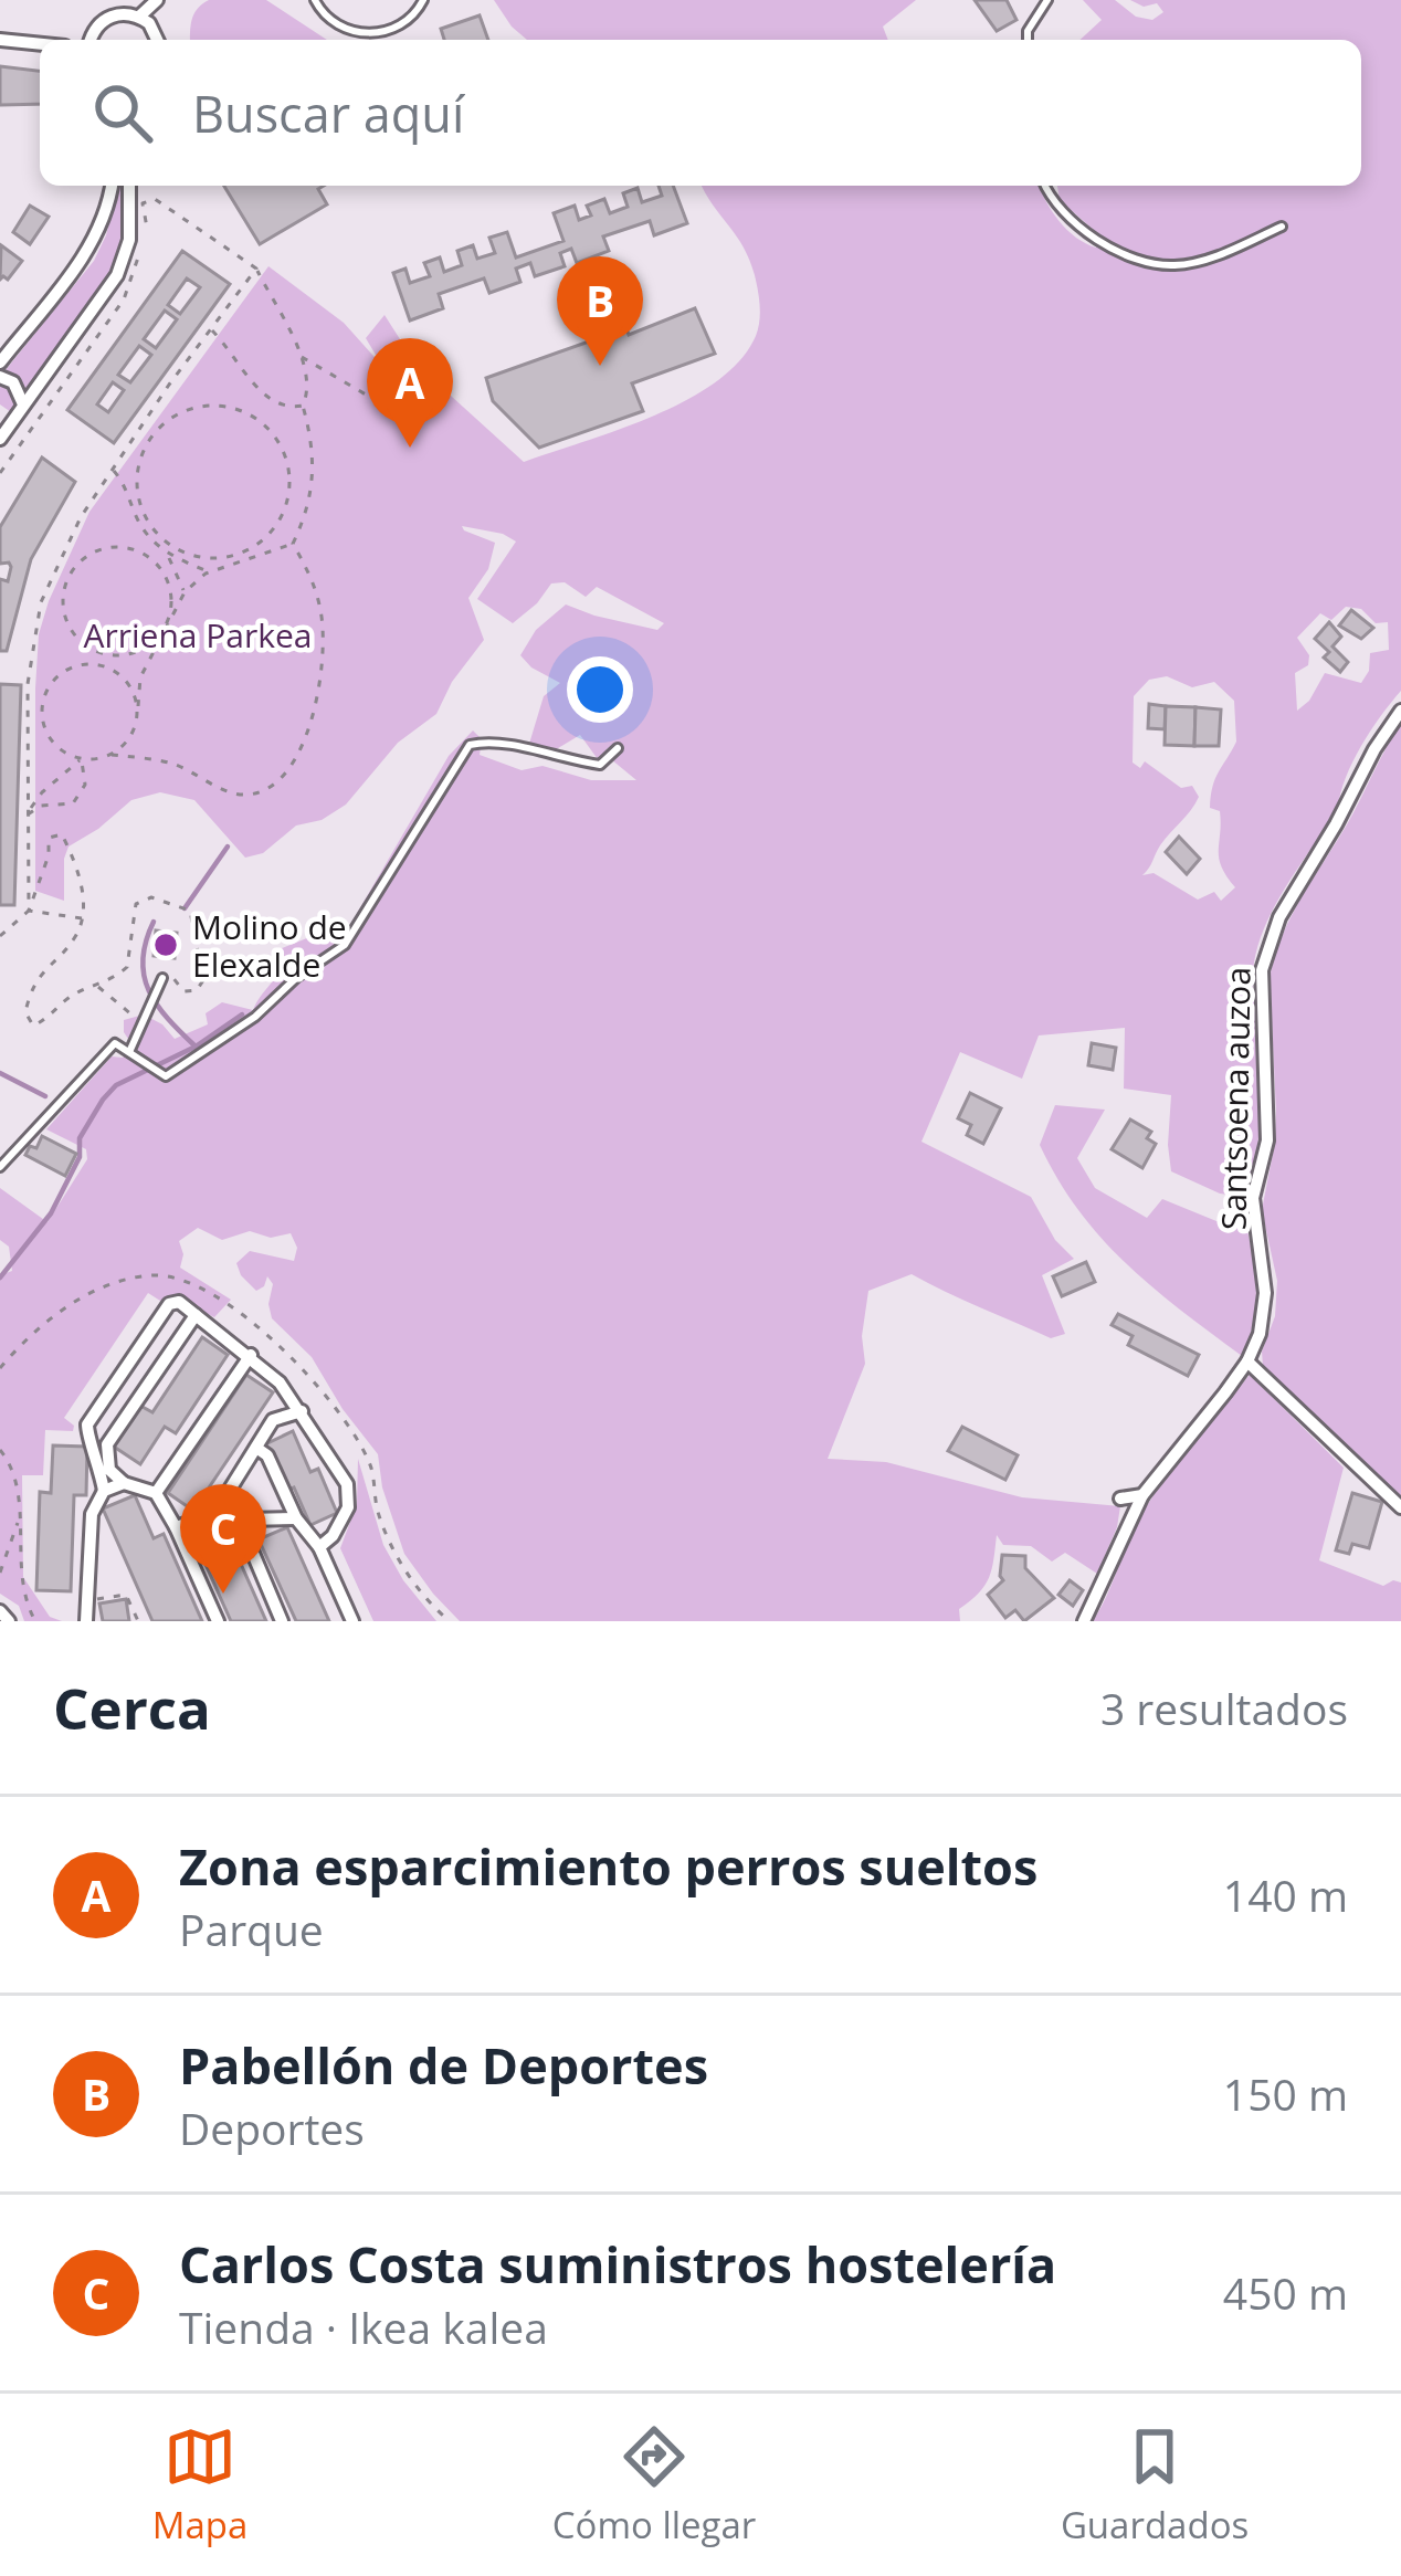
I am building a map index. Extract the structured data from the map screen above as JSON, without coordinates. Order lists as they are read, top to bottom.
{
  "streets": {
    "street": ["Santsoena auzoa"]
  },
  "parks": ["Arriena Parkea"],
  "places": ["Molino de Elexalde"],
  "page": {
    "search": "Buscar aquí",
    "pins": ["B", "A", "C"],
    "heading": ["Cerca", "3 resultados"],
    "list": [
      {
        "mark": "A",
        "name": "Zona esparcimiento perros sueltos",
        "note": "Parque",
        "value": "140 m"
      },
      {
        "mark": "B",
        "name": "Pabellón de Deportes",
        "note": "Deportes",
        "value": "150 m"
      },
      {
        "mark": "C",
        "name": "Carlos Costa suministros hostelería",
        "note": "Tienda · Ikea kalea",
        "value": "450 m"
      }
    ],
    "nav": ["Mapa", "Cómo llegar", "Guardados"]
  }
}
